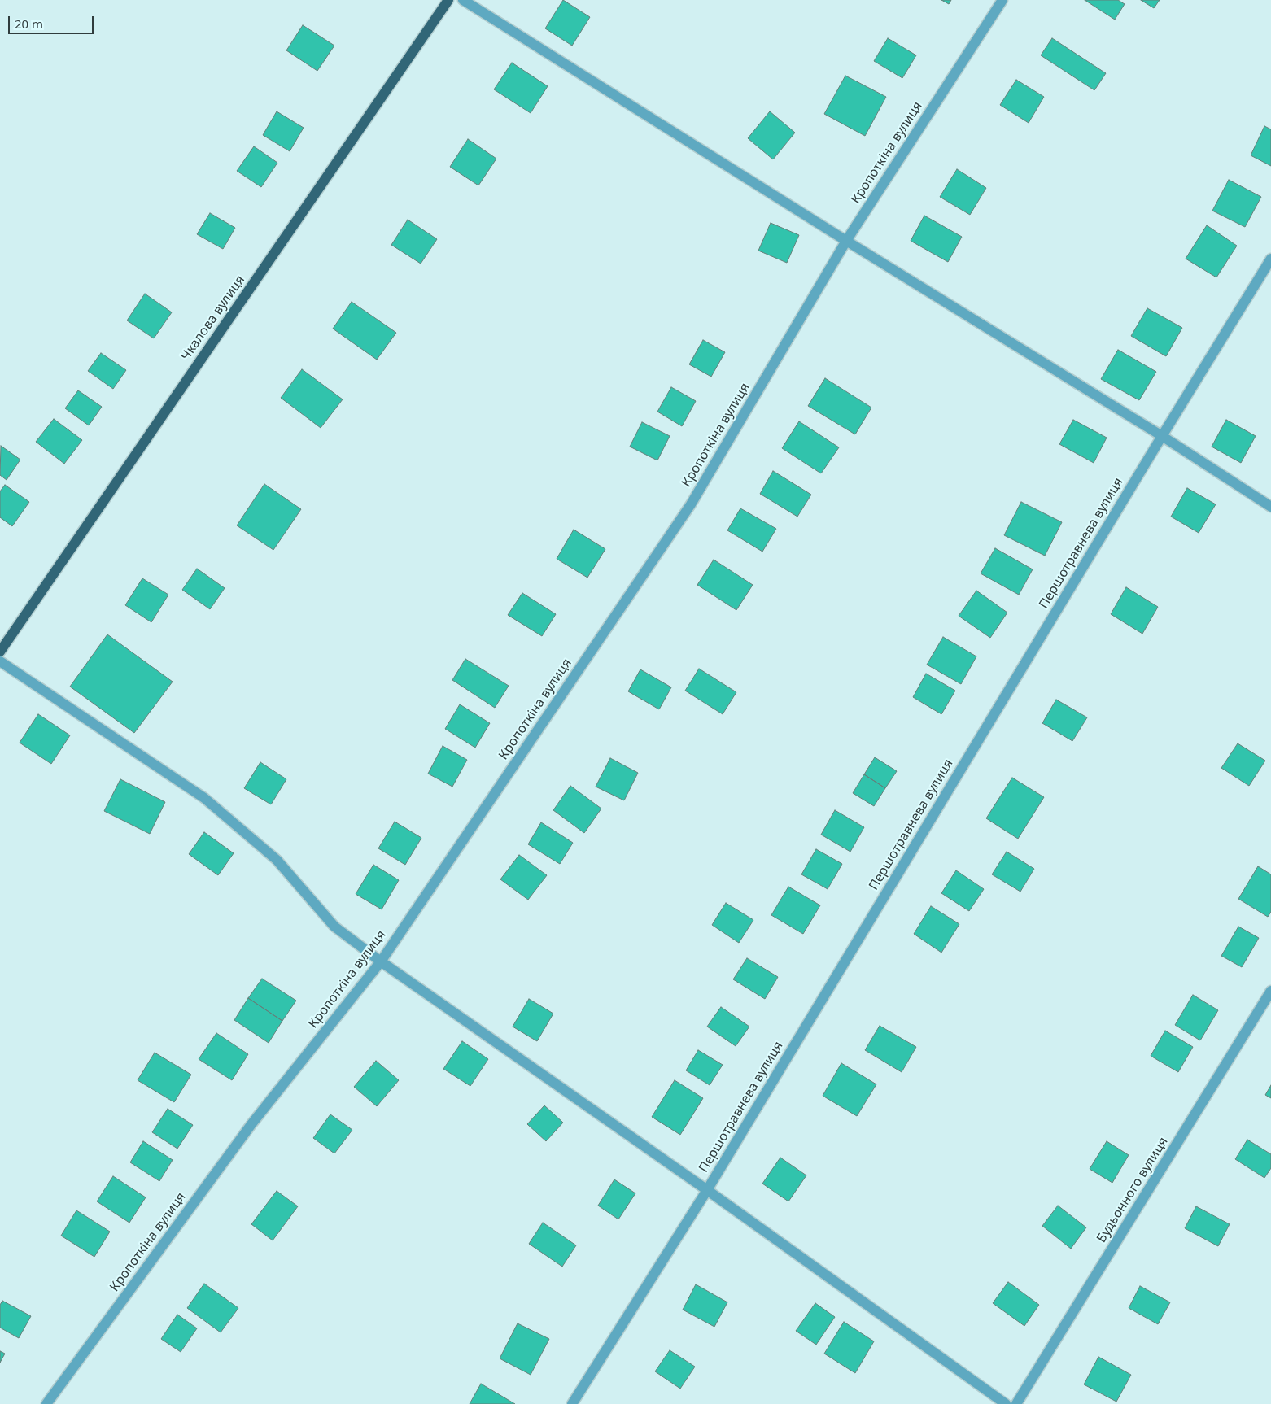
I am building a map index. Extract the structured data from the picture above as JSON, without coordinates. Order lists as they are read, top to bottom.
{
  "streets": {
    "main road": ["Чкалова вулиця"],
    "street": ["Кропоткіна вулиця", "Першотравнева вулиця", "Будьонного вулиця"]
  },
  "scale_bar": "20 m"
}
